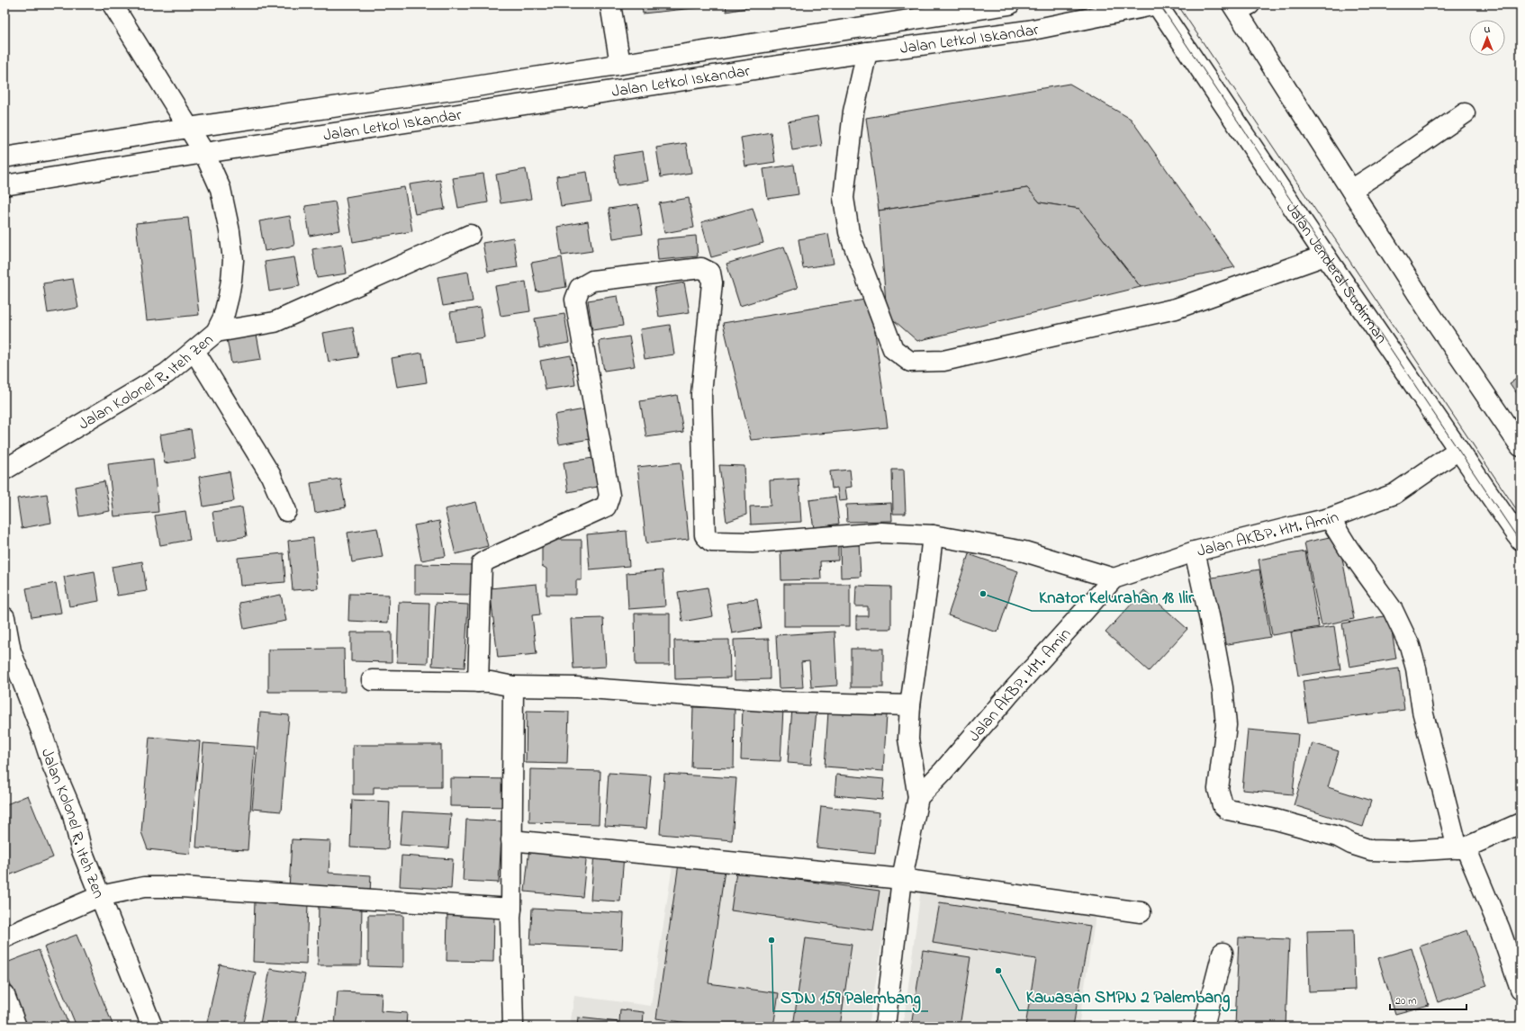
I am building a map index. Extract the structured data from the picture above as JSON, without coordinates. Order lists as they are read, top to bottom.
{
  "streets": {
    "main road": [
      "Jalan Letkol Iskandar",
      "Jalan Jenderal Sudirman",
      "Jalan Kolonel R. Iteh Zen",
      "Jalan AKBP. HM. Amin"
    ]
  },
  "crossings": [
    ["Jalan Letkol Iskandar", "Jalan Jenderal Sudirman"],
    ["Jalan Letkol Iskandar", "Jalan Kolonel R. Iteh Zen"],
    ["Jalan Jenderal Sudirman", "Jalan AKBP. HM. Amin"]
  ],
  "places": ["Knator Kelurahan 18 Ilir", "SDN 159 Palembang", "Kawasan SMPN 2 Palembang"],
  "scale_bar": "20 m",
  "north": "top"
}
